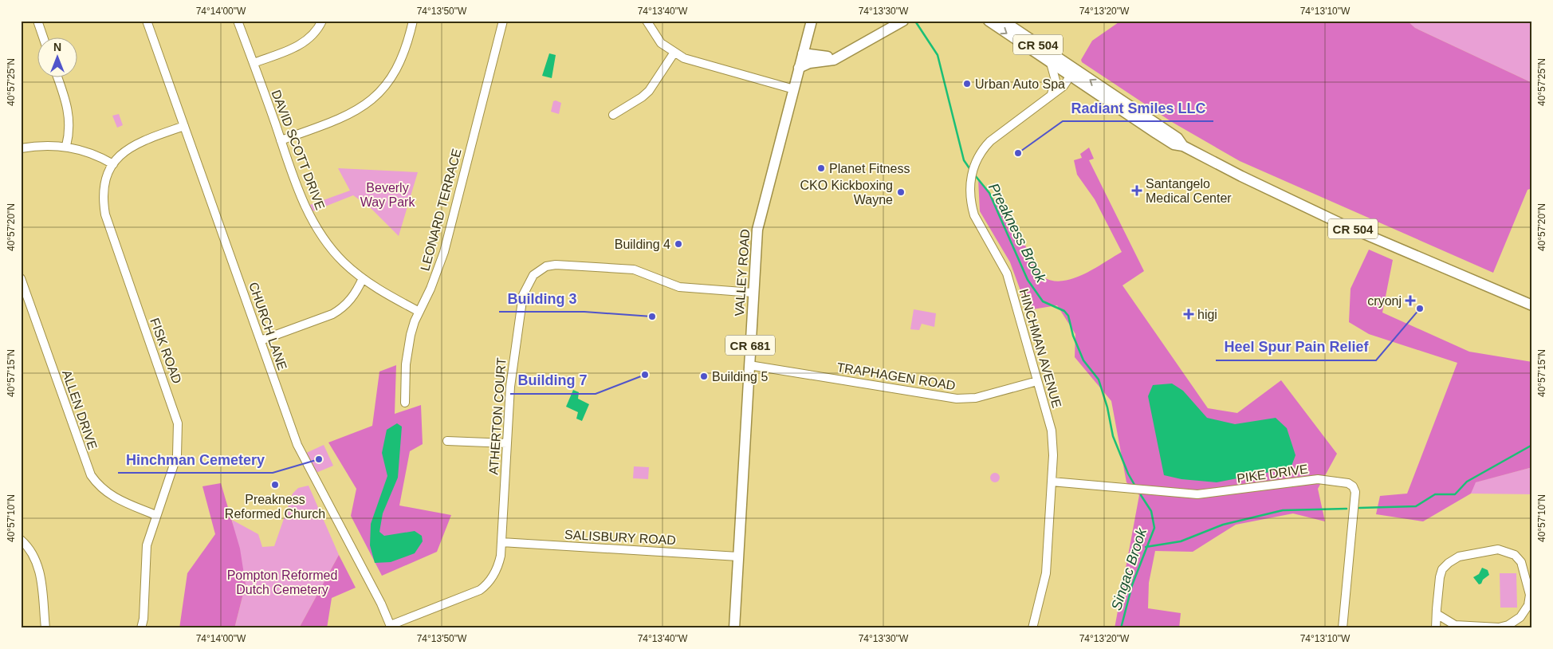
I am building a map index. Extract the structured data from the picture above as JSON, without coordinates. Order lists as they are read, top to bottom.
{
  "streets": {
    "main road": ["CR 504", "VALLEY ROAD", "CR 681"],
    "street": [
      "DAVID SCOTT DRIVE",
      "LEONARD TERRACE",
      "CHURCH LANE",
      "HINCHMAN AVENUE",
      "FISK ROAD",
      "TRAPHAGEN ROAD",
      "ALLEN DRIVE",
      "ATHERTON COURT",
      "PIKE DRIVE",
      "SALISBURY ROAD"
    ]
  },
  "crossings": [
    ["CR 504", "HINCHMAN AVENUE"],
    ["DAVID SCOTT DRIVE", "LEONARD TERRACE"],
    ["VALLEY ROAD", "TRAPHAGEN ROAD"],
    ["VALLEY ROAD", "ATHERTON COURT"],
    ["VALLEY ROAD", "SALISBURY ROAD"],
    ["CHURCH LANE", "FISK ROAD"],
    ["CHURCH LANE", "ATHERTON COURT"],
    ["HINCHMAN AVENUE", "TRAPHAGEN ROAD"],
    ["HINCHMAN AVENUE", "PIKE DRIVE"],
    ["FISK ROAD", "ALLEN DRIVE"],
    ["ATHERTON COURT", "SALISBURY ROAD"]
  ],
  "water": ["Preakness Brook", "Singac Brook"],
  "parks": ["Beverly Way Park", "Pompton Reformed Dutch Cemetery"],
  "places": {
    "other": [
      "Urban Auto Spa",
      "Radiant Smiles LLC",
      "Planet Fitness",
      "CKO Kickboxing Wayne",
      "Building 4",
      "Heel Spur Pain Relief",
      "Building 3",
      "Building 7",
      "Building 5",
      "Hinchman Cemetery",
      "Preakness Reformed Church"
    ],
    "health": ["Santangelo Medical Center", "cryonj", "higi"]
  },
  "north": "top",
  "coordinates": [
    "74°14'00\"W",
    "74°13'50\"W",
    "74°13'40\"W",
    "74°13'30\"W",
    "74°13'20\"W",
    "74°13'10\"W",
    "40°57'25\"N",
    "40°57'20\"N",
    "40°57'15\"N",
    "40°57'10\"N"
  ]
}
